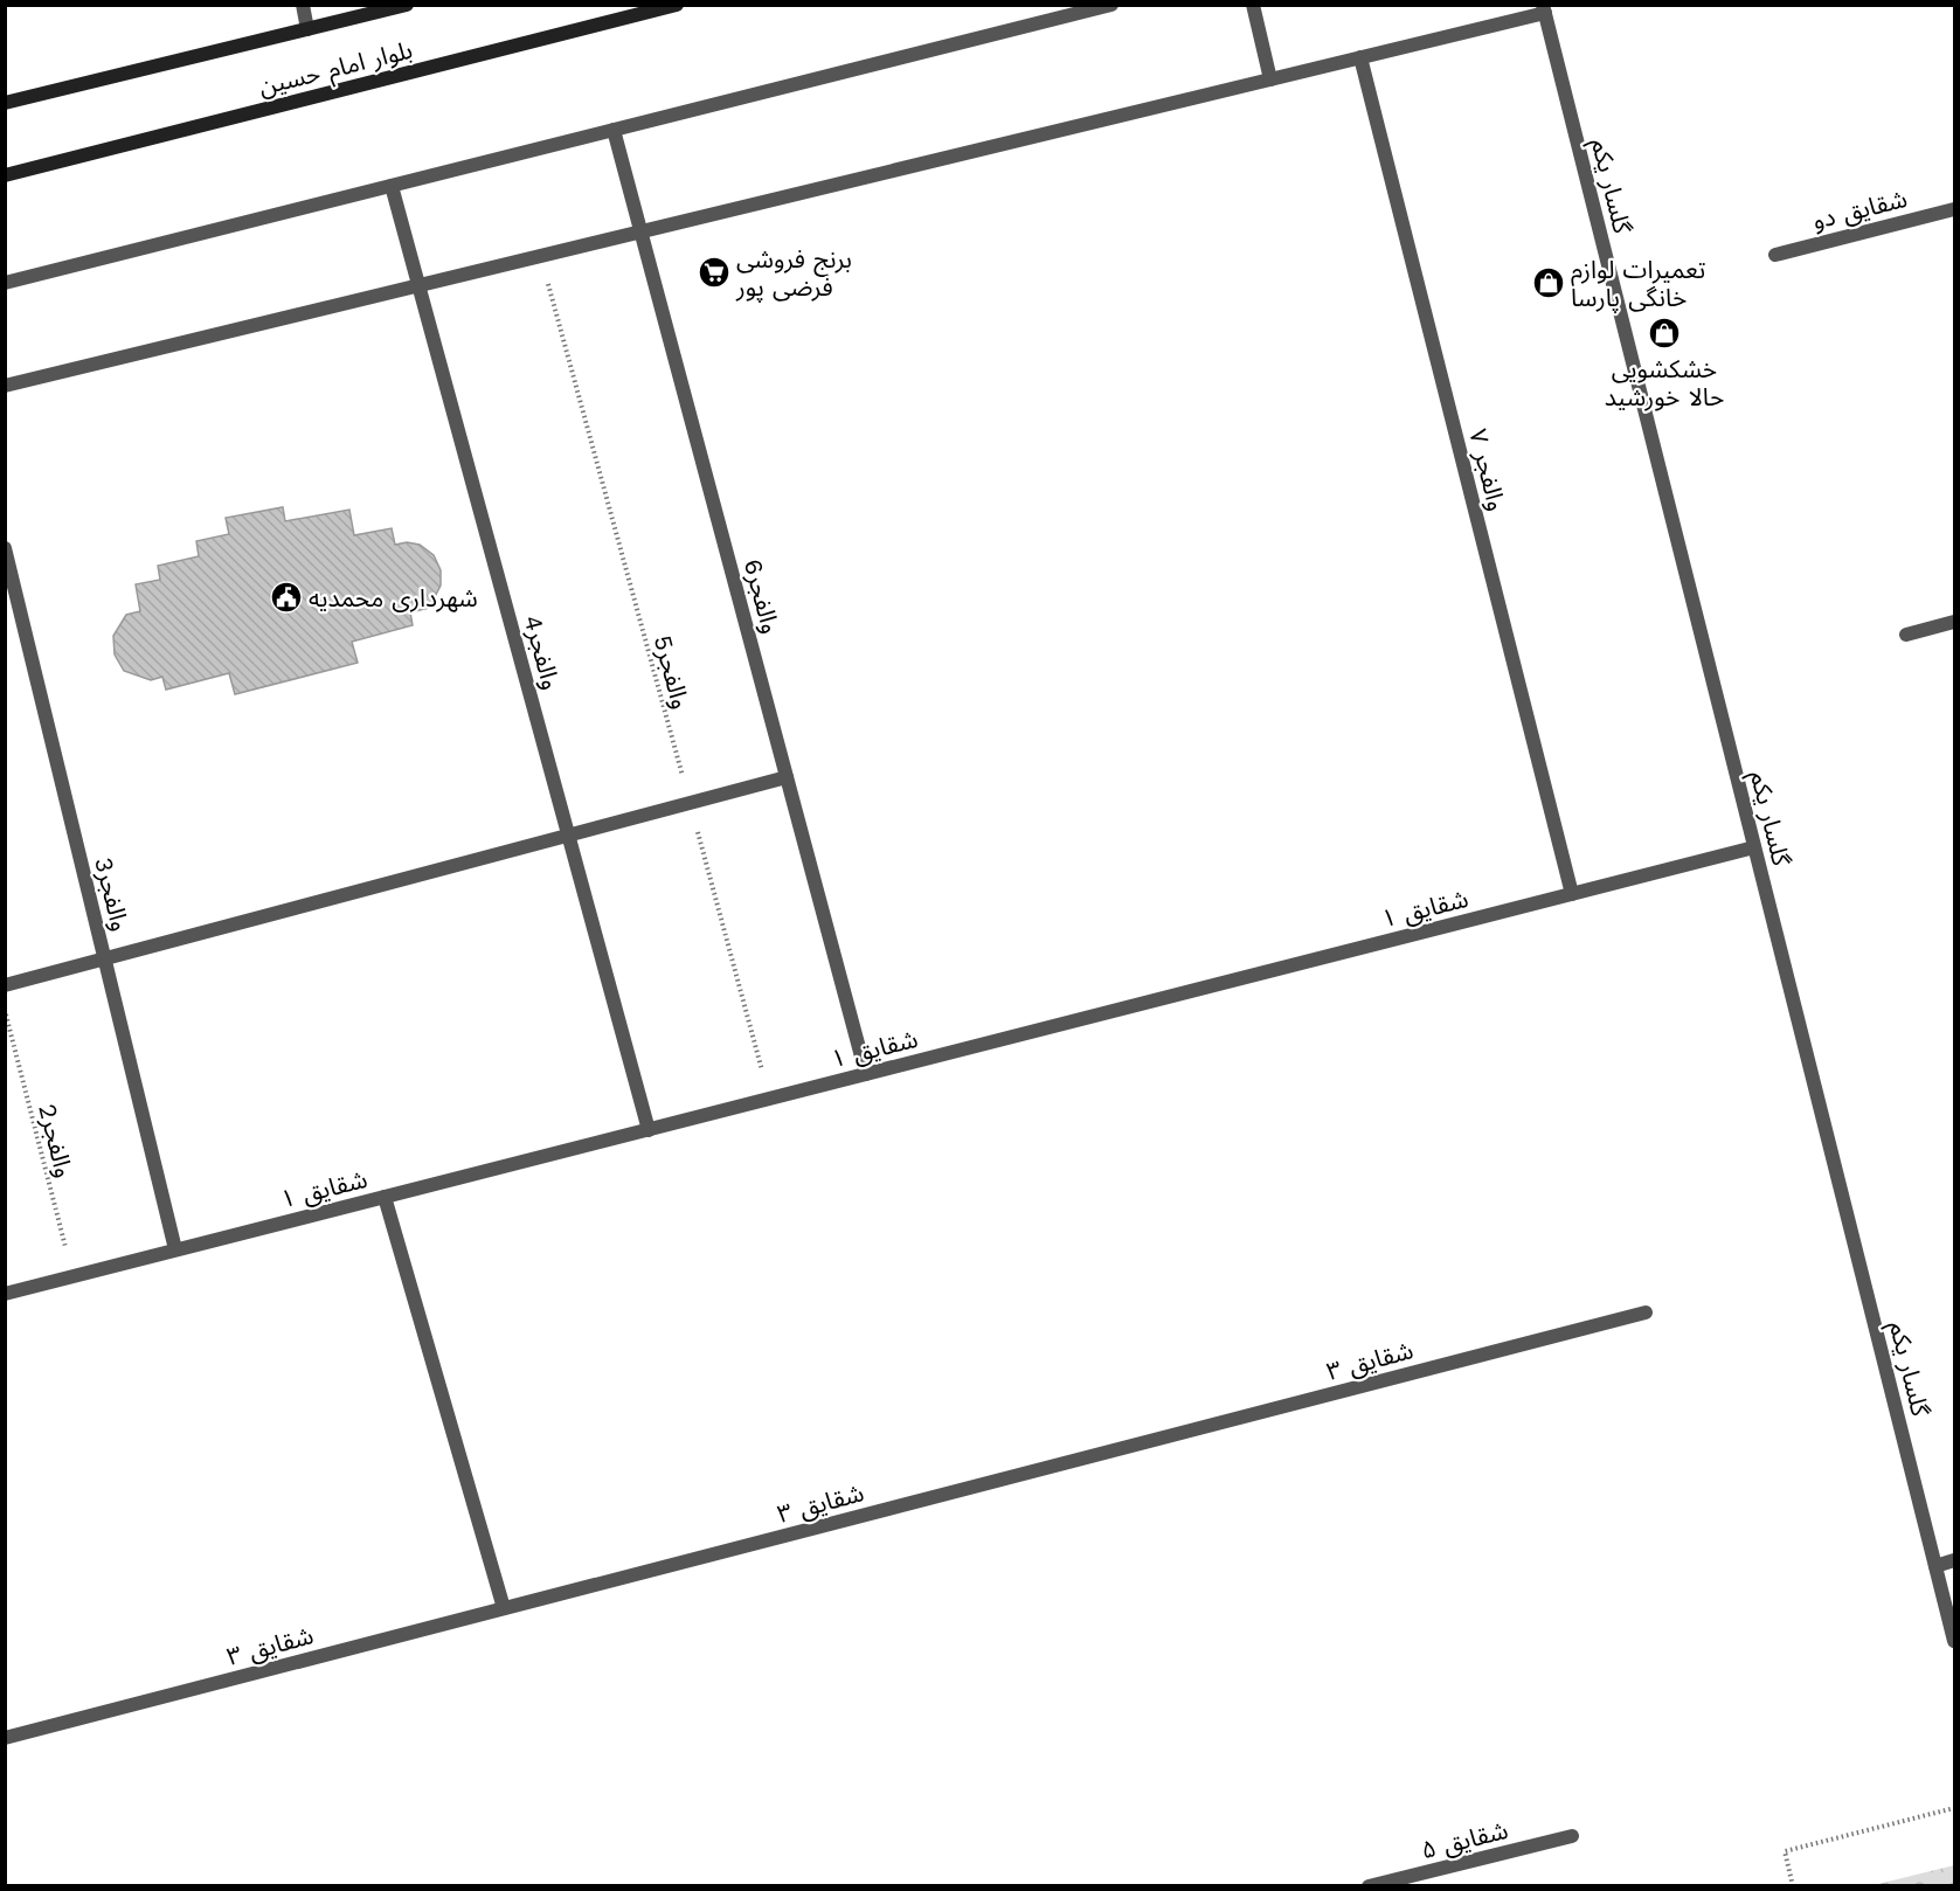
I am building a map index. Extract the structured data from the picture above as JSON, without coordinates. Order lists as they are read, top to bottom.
{
  "streets": {
    "main road": ["بلوار امام حسین"],
    "street": [
      "گلسار یکم",
      "شقایق دو",
      "والفجر ۷",
      "والفجر6",
      "والفجر4",
      "والفجر3",
      "شقایق ۱",
      "شقایق ۳",
      "شقایق ۵"
    ],
    "path": ["والفجر5", "والفجر2"]
  },
  "crossings": [
    ["گلسار یکم", "شقایق ۱"],
    ["والفجر ۷", "شقایق ۱"],
    ["والفجر6", "شقایق ۱"],
    ["والفجر4", "شقایق ۱"],
    ["والفجر5", "شقایق ۱"],
    ["والفجر3", "شقایق ۱"],
    ["شقایق ۱", "والفجر2"]
  ],
  "places": {
    "supermarket": ["برنج فروشی فرضی پور"],
    "shop": ["تعمیرات لوازم خانگی پارسا", "خشکشویی حالا خورشید"],
    "public building": ["شهرداری محمدیه"]
  }
}
